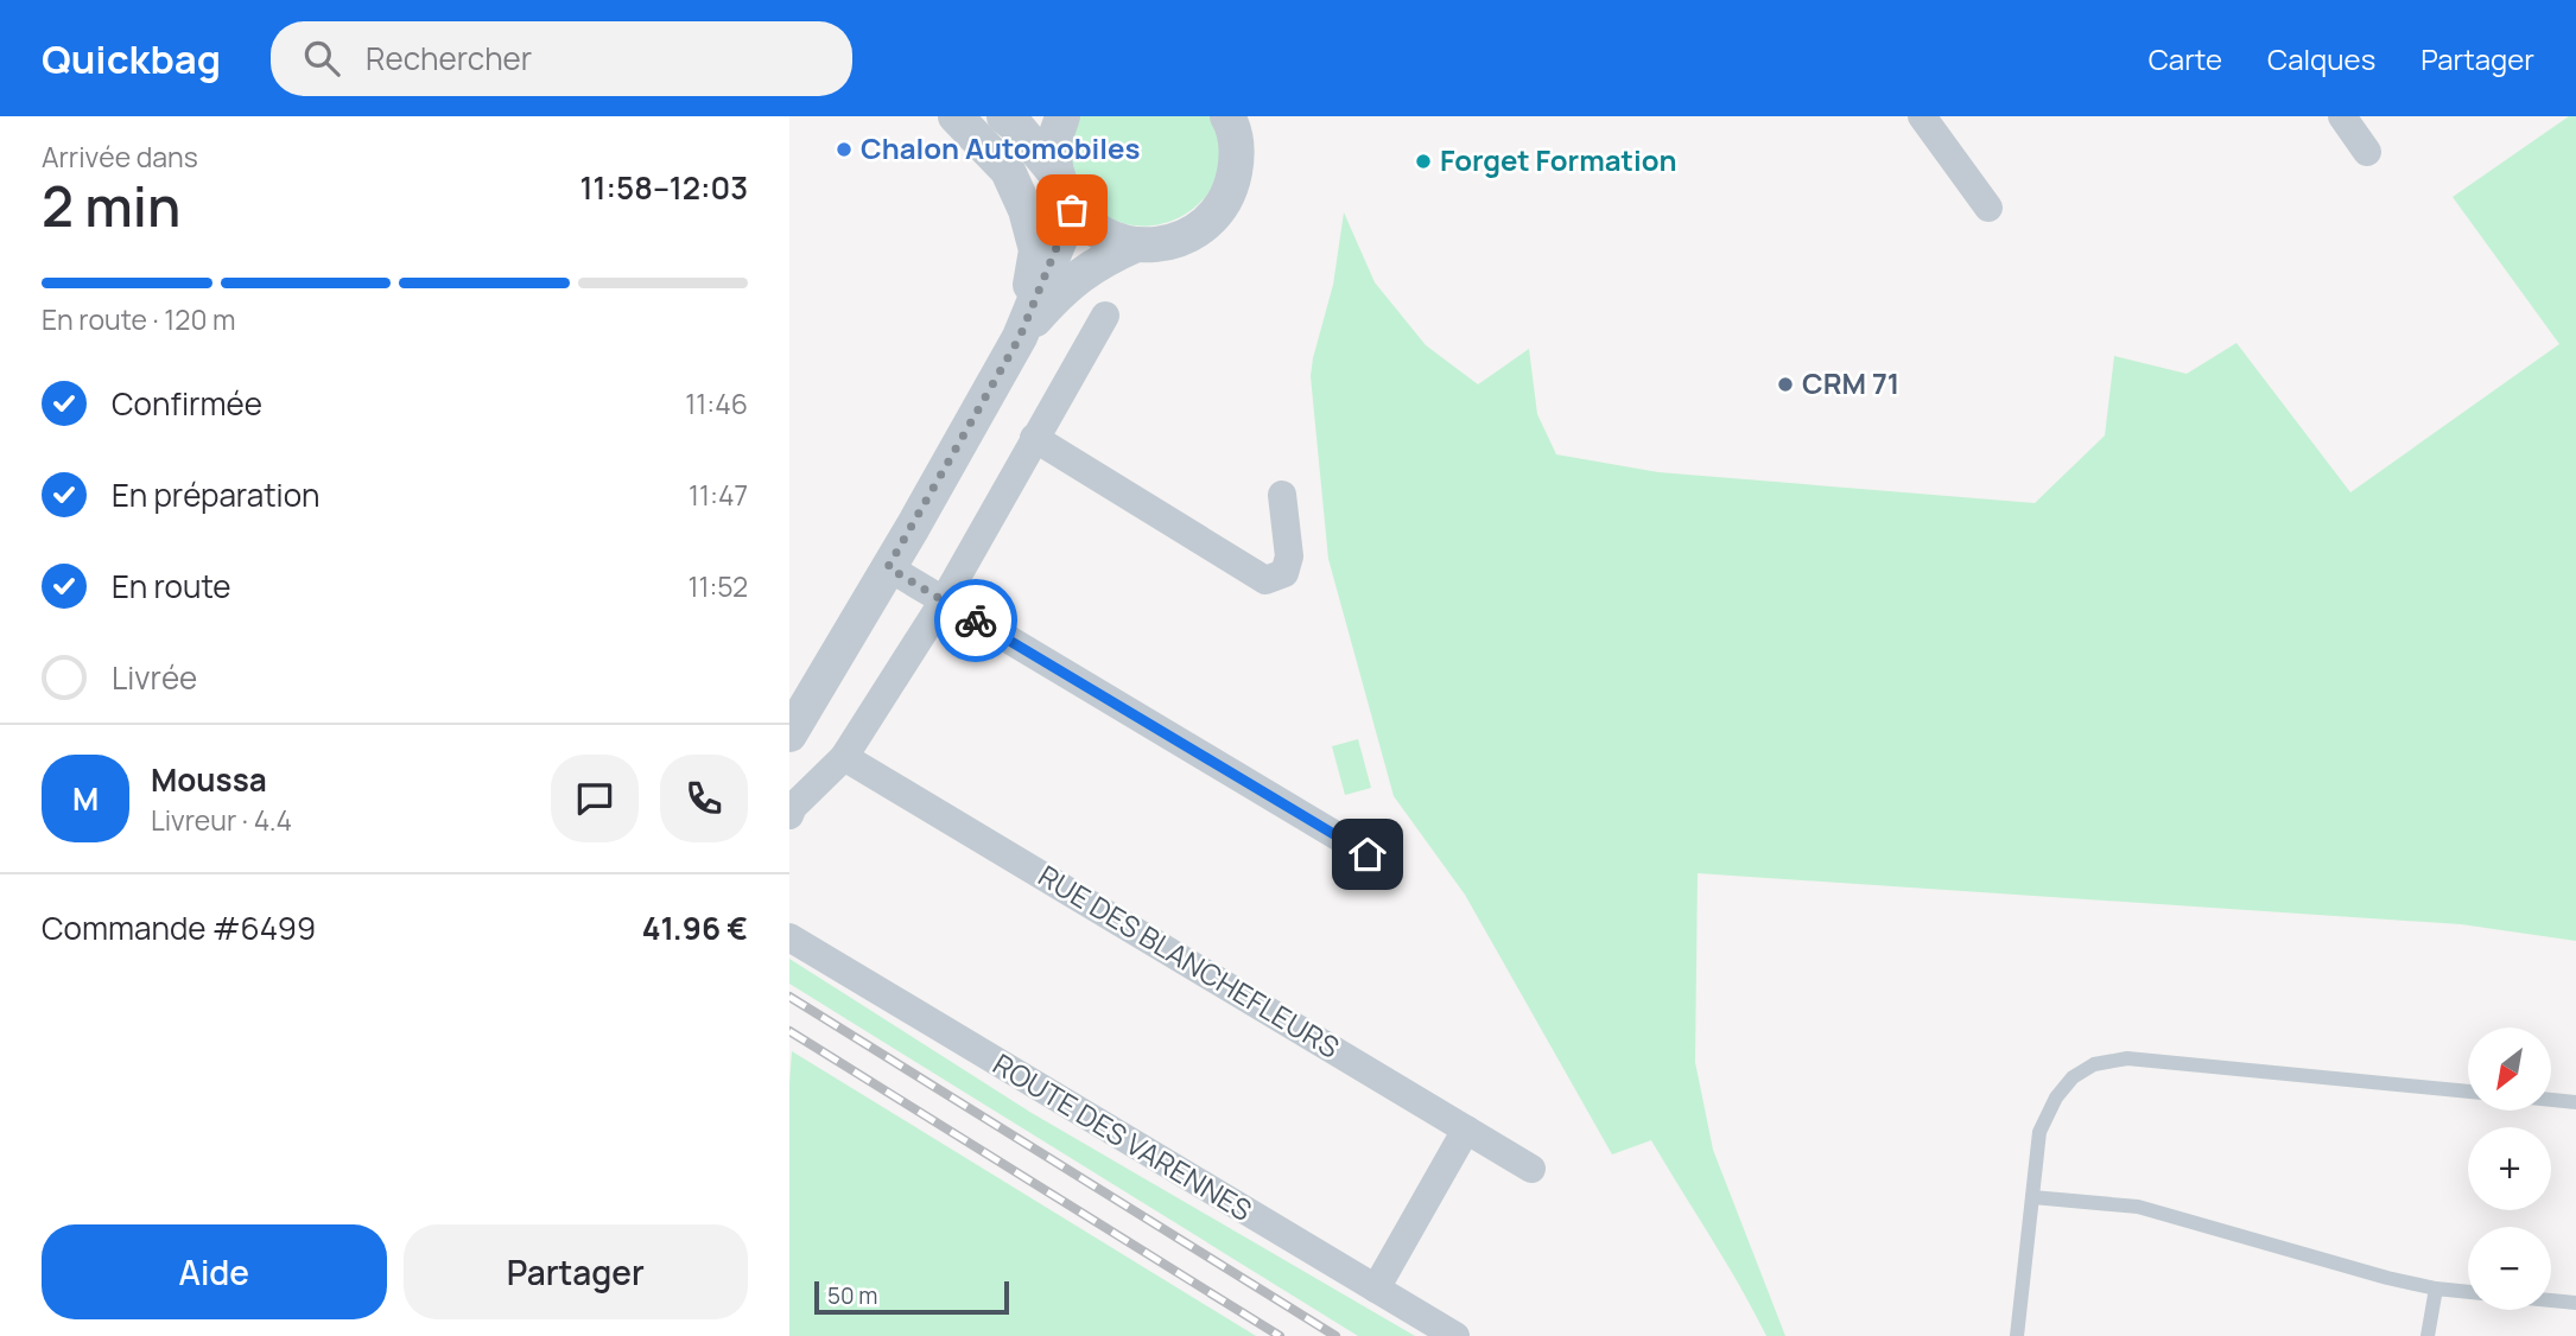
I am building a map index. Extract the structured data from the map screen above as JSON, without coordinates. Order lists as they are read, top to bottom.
{
  "streets": {
    "street": ["RUE DES BLANCHEFLEURS", "ROUTE DES VARENNES"]
  },
  "places": ["Chalon Automobiles", "Forget Formation", "CRM 71"],
  "scale_bar": "50 m",
  "north": "bottom left",
  "page": {
    "header": "Quickbag",
    "search": "Rechercher",
    "nav": ["Carte", "Calques", "Partager"],
    "heading": ["2 min", "Arrivée dans", "11:58–12:03"],
    "panel": [
      "Moussa",
      "Livreur · 4.4",
      "Commande #6499",
      "41.96 €"
    ],
    "bar": "En route · 120 m",
    "list": [
      ["Confirmée", "11:46"],
      ["En préparation", "11:47"],
      ["En route", "11:52"],
      "Livrée"
    ],
    "round": "M",
    "map_buttons": ["+", "−"],
    "buttons": ["Aide", "Partager"],
    "scale": "50 m"
  }
}
